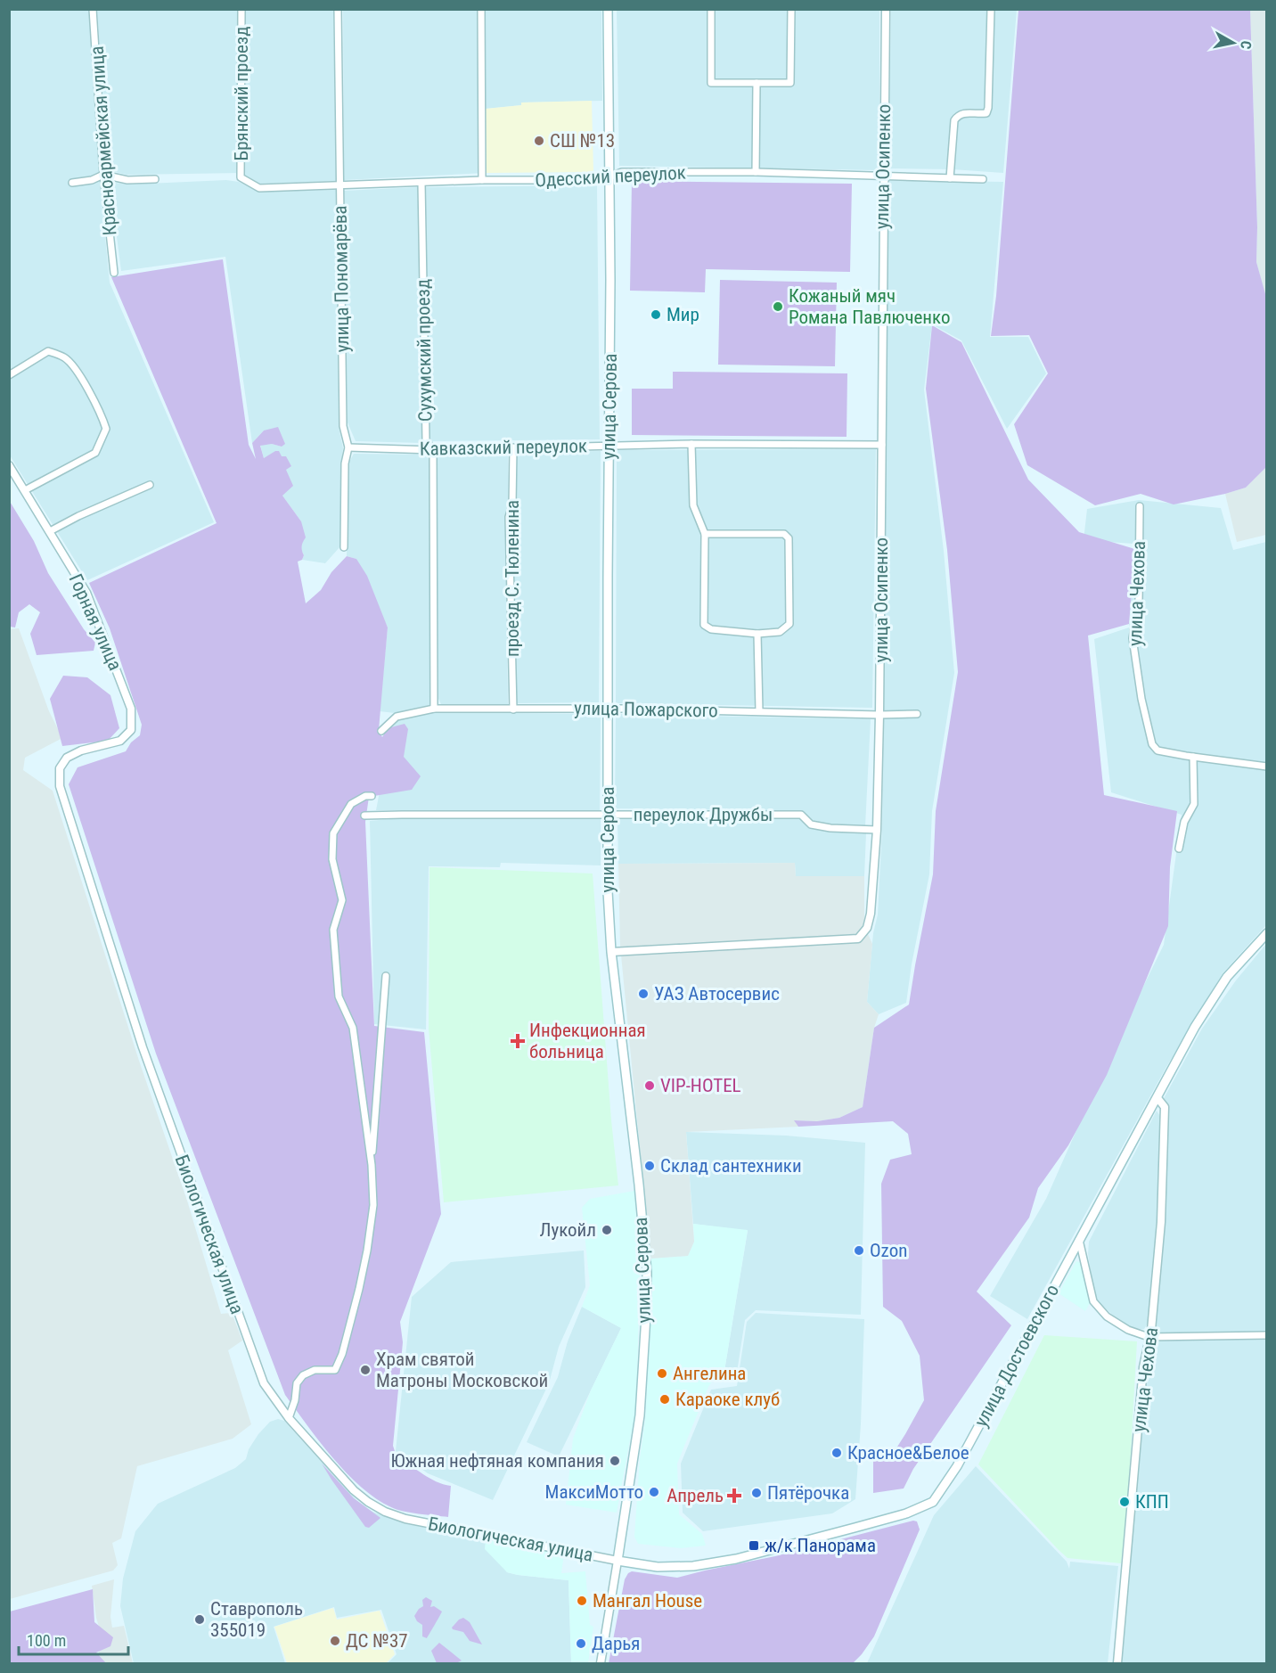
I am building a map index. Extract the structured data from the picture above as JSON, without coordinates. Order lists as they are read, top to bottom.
{
  "streets": {
    "main road": ["улица Серова", "улица Достоевского"],
    "street": [
      "Брянский проезд",
      "Красноармейская улица",
      "улица Осипенко",
      "Одесский переулок",
      "улица Пономарёва",
      "Сухумский проезд",
      "Кавказский переулок",
      "проезд С. Тюленина",
      "улица Чехова",
      "Горная улица",
      "улица Пожарского",
      "переулок Дружбы",
      "Биологическая улица"
    ]
  },
  "crossings": [
    ["Брянский проезд", "Одесский переулок"],
    ["улица Осипенко", "Одесский переулок"],
    ["улица Осипенко", "улица Серова"],
    ["улица Осипенко", "Кавказский переулок"],
    ["улица Осипенко", "улица Пожарского"],
    ["улица Осипенко", "переулок Дружбы"],
    ["Одесский переулок", "улица Пономарёва"],
    ["Одесский переулок", "Сухумский проезд"],
    ["Одесский переулок", "улица Серова"],
    ["улица Пономарёва", "Кавказский переулок"],
    ["Сухумский проезд", "Кавказский переулок"],
    ["Сухумский проезд", "улица Пожарского"],
    ["улица Серова", "Кавказский переулок"],
    ["улица Серова", "улица Пожарского"],
    ["улица Серова", "переулок Дружбы"],
    ["улица Серова", "Биологическая улица"],
    ["улица Серова", "улица Достоевского"],
    ["Кавказский переулок", "проезд С. Тюленина"],
    ["проезд С. Тюленина", "улица Пожарского"],
    ["улица Чехова", "улица Достоевского"],
    ["Горная улица", "Биологическая улица"],
    ["Биологическая улица", "улица Достоевского"]
  ],
  "places": {
    "other": [
      "СШ №13",
      "Кожаный мяч Романа Павлюченко",
      "Мир",
      "УАЗ Автосервис",
      "VIP-HOTEL",
      "Склад сантехники",
      "Лукойл",
      "Ozon",
      "Храм святой Матроны Московской",
      "Ангелина",
      "Караоке клуб",
      "Красное&Белое",
      "Южная нефтяная компания",
      "МаксиМотто",
      "Пятёрочка",
      "КПП",
      "Мангал House",
      "Ставрополь 355019",
      "ДС №37",
      "Дарья"
    ],
    "health": ["Инфекционная больница", "Апрель"],
    "transit": ["ж/к Панорама"]
  },
  "scale_bar": "100 m",
  "north": "right"
}
